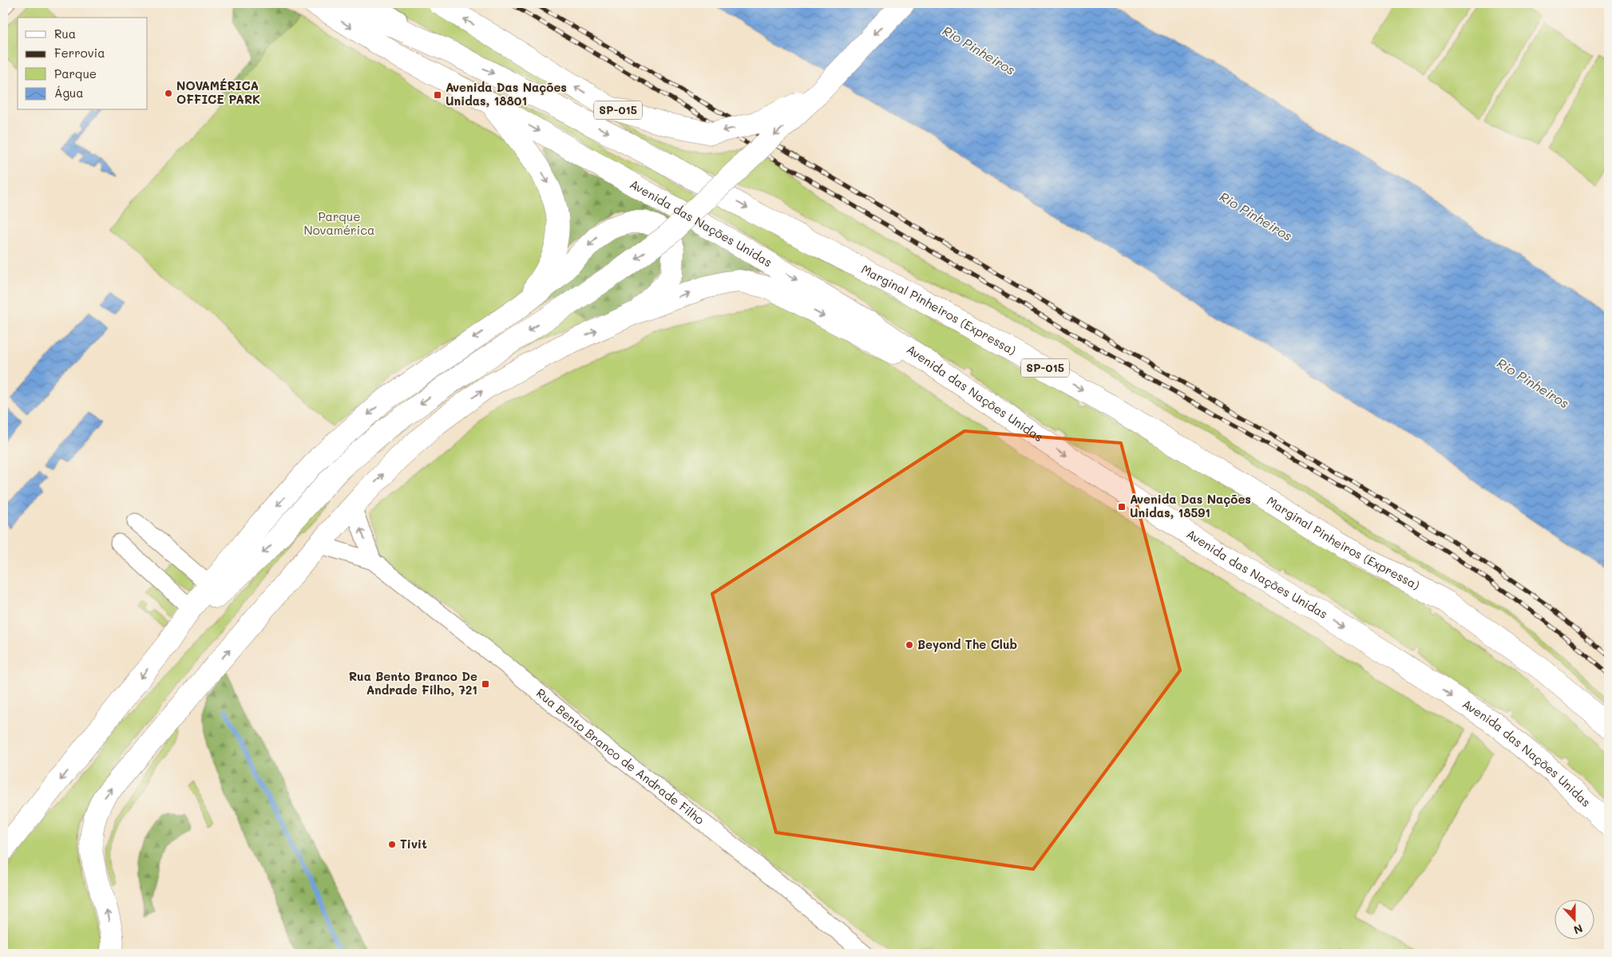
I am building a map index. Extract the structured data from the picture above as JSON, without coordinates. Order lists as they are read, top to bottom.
{
  "streets": {
    "highway": ["SP-015", "Avenida das Nações Unidas", "Marginal Pinheiros (Expressa)"],
    "street": ["Rua Bento Branco de Andrade Filho"]
  },
  "one_way": ["Avenida das Nações Unidas", "Marginal Pinheiros (Expressa)"],
  "water": ["Rio Pinheiros"],
  "parks": ["Parque Novamérica"],
  "places": {
    "other": ["NOVAMÉRICA OFFICE PARK", "Beyond The Club", "Tivit"],
    "transit": ["Avenida Das Nações Unidas, 18801", "Avenida Das Nações Unidas, 18591", "Rua Bento Branco De Andrade Filho, 721"]
  },
  "legend": [
    "Rua",
    "Ferrovia",
    "Parque",
    "Água"
  ],
  "north": "bottom"
}
